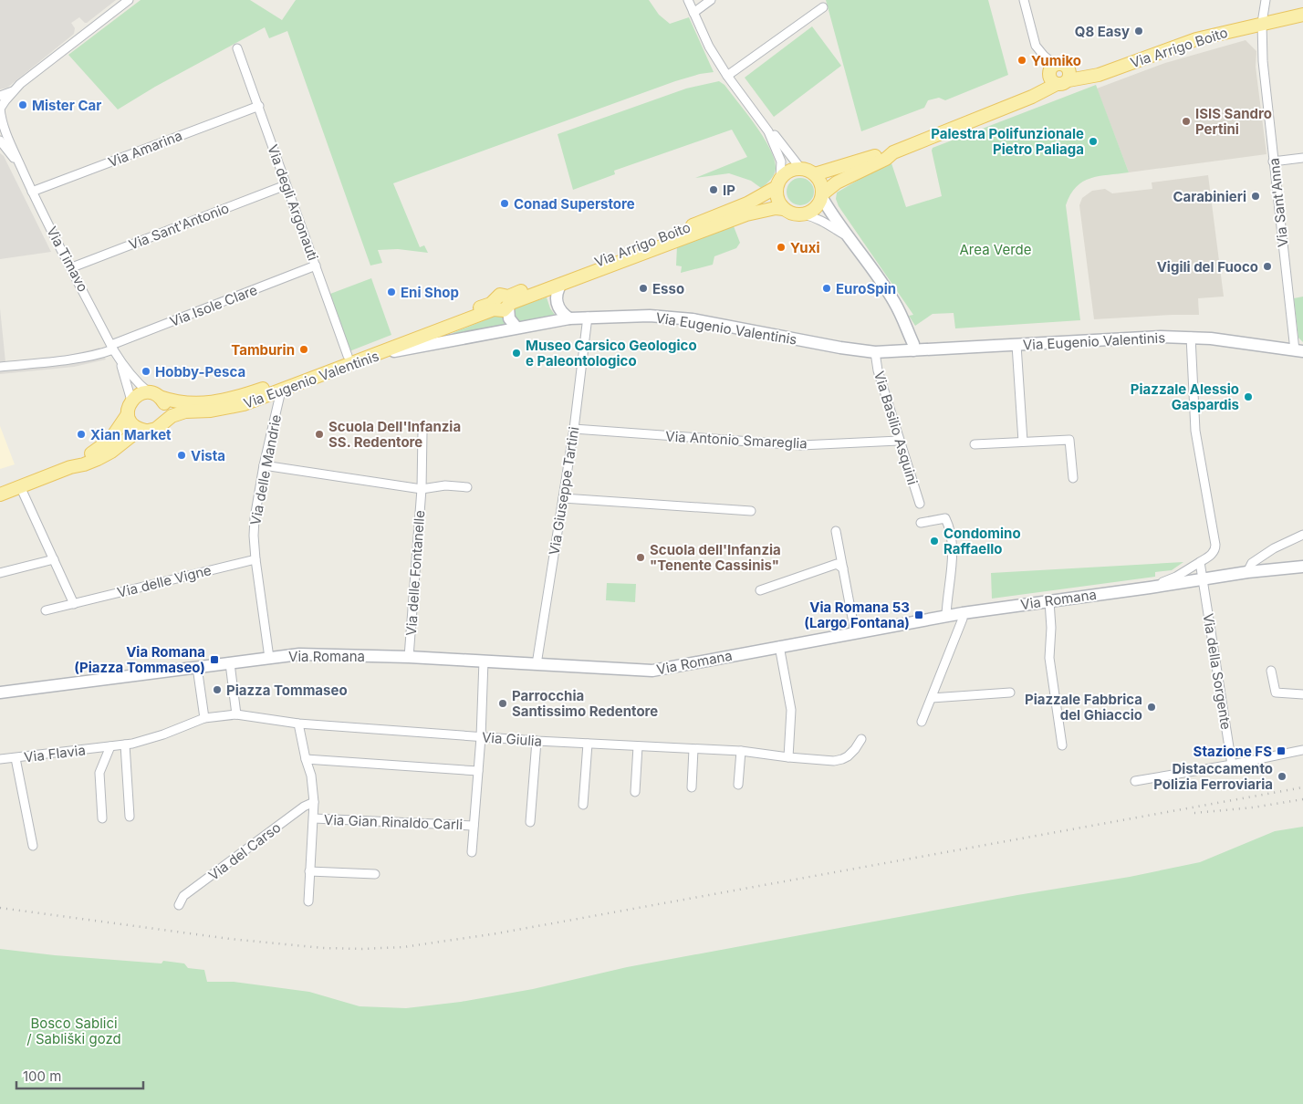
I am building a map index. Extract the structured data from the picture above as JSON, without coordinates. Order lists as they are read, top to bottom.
{
  "streets": {
    "main road": ["Via Arrigo Boito", "Via Eugenio Valentinis"],
    "street": [
      "Via Amarina",
      "Via degli Argonauti",
      "Via Sant'Anna",
      "Via Sant'Antonio",
      "Via Timavo",
      "Via Isole Clare",
      "Via Basilio Asquini",
      "Via Antonio Smareglia",
      "Via delle Mandrie",
      "Via Giuseppe Tartini",
      "Via delle Fontanelle",
      "Via delle Vigne",
      "Via Romana",
      "Via della Sorgente",
      "Via Giulia",
      "Via Flavia",
      "Via Gian Rinaldo Carli",
      "Via del Carso"
    ]
  },
  "crossings": [
    ["Via Arrigo Boito", "Via Sant'Anna"],
    ["Via Arrigo Boito", "Via Eugenio Valentinis"],
    ["Via Amarina", "Via degli Argonauti"],
    ["Via Amarina", "Via Timavo"],
    ["Via degli Argonauti", "Via Sant'Antonio"],
    ["Via degli Argonauti", "Via Isole Clare"],
    ["Via degli Argonauti", "Via Eugenio Valentinis"],
    ["Via Sant'Anna", "Via Eugenio Valentinis"],
    ["Via Sant'Antonio", "Via Timavo"],
    ["Via Timavo", "Via Isole Clare"],
    ["Via Timavo", "Via Eugenio Valentinis"],
    ["Via Eugenio Valentinis", "Via Basilio Asquini"],
    ["Via Eugenio Valentinis", "Via delle Mandrie"],
    ["Via Eugenio Valentinis", "Via Giuseppe Tartini"],
    ["Via Basilio Asquini", "Via Antonio Smareglia"],
    ["Via Antonio Smareglia", "Via Giuseppe Tartini"],
    ["Via delle Mandrie", "Via delle Vigne"],
    ["Via delle Mandrie", "Via Romana"],
    ["Via Giuseppe Tartini", "Via Romana"],
    ["Via delle Fontanelle", "Via Romana"],
    ["Via Romana", "Via della Sorgente"]
  ],
  "parks": ["Area Verde", "Bosco Sablici / Sabliški gozd"],
  "places": {
    "other": [
      "Q8 Easy",
      "Yumiko",
      "Mister Car",
      "ISIS Sandro Pertini",
      "Palestra Polifunzionale Pietro Paliaga",
      "IP",
      "Carabinieri",
      "Conad Superstore",
      "Yuxi",
      "Vigili del Fuoco",
      "Esso",
      "EuroSpin",
      "Eni Shop",
      "Tamburin",
      "Museo Carsico Geologico e Paleontologico",
      "Hobby-Pesca",
      "Piazzale Alessio Gaspardis",
      "Xian Market",
      "Scuola Dell'Infanzia SS. Redentore",
      "Vista",
      "Condomino Raffaello",
      "Scuola dell'Infanzia \"Tenente Cassinis\"",
      "Piazza Tommaseo",
      "Parrocchia Santissimo Redentore",
      "Piazzale Fabbrica del Ghiaccio",
      "Distaccamento Polizia Ferroviaria"
    ],
    "transit": ["Via Romana 53 (Largo Fontana)", "Via Romana (Piazza Tommaseo)", "Stazione FS"]
  },
  "scale_bar": "100 m"
}
